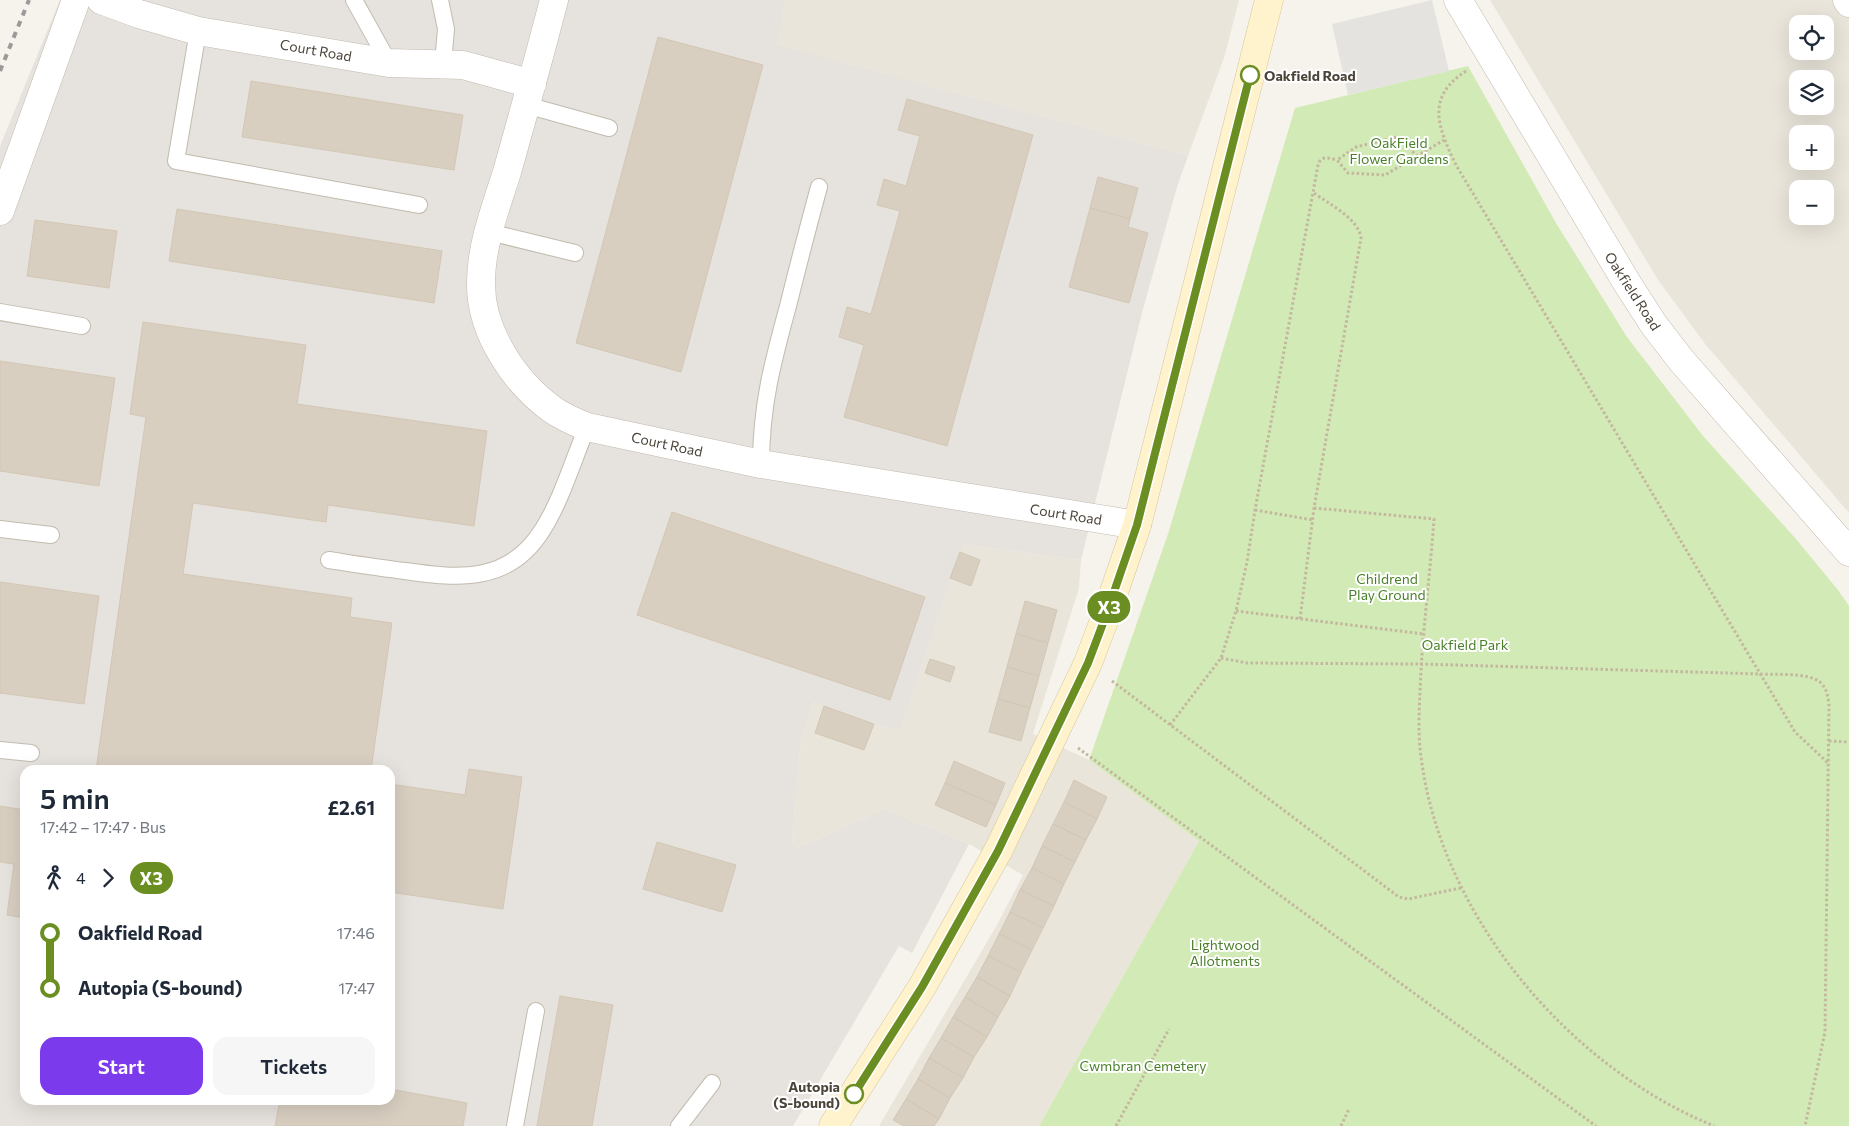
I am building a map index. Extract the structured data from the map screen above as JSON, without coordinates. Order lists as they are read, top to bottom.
{
  "streets": {
    "street": ["Court Road", "Oakfield Road"]
  },
  "parks": [
    "OakField Flower Gardens",
    "Childrend Play Ground",
    "Oakfield Park",
    "Lightwood Allotments",
    "Cwmbran Cemetery"
  ],
  "places": ["Oakfield Road", "Autopia (S-bound)"],
  "lines": ["bus line X3"],
  "page": {
    "on_map": "X3",
    "map_buttons": ["+", "−"],
    "heading": ["5 min", "17:42 – 17:47 · Bus", "£2.61"],
    "legs": ["4", "X3"],
    "list": [
      {
        "name": "Oakfield Road",
        "value": "17:46"
      },
      {
        "name": "Autopia (S-bound)",
        "value": "17:47"
      }
    ],
    "buttons": ["Start", "Tickets"]
  }
}
